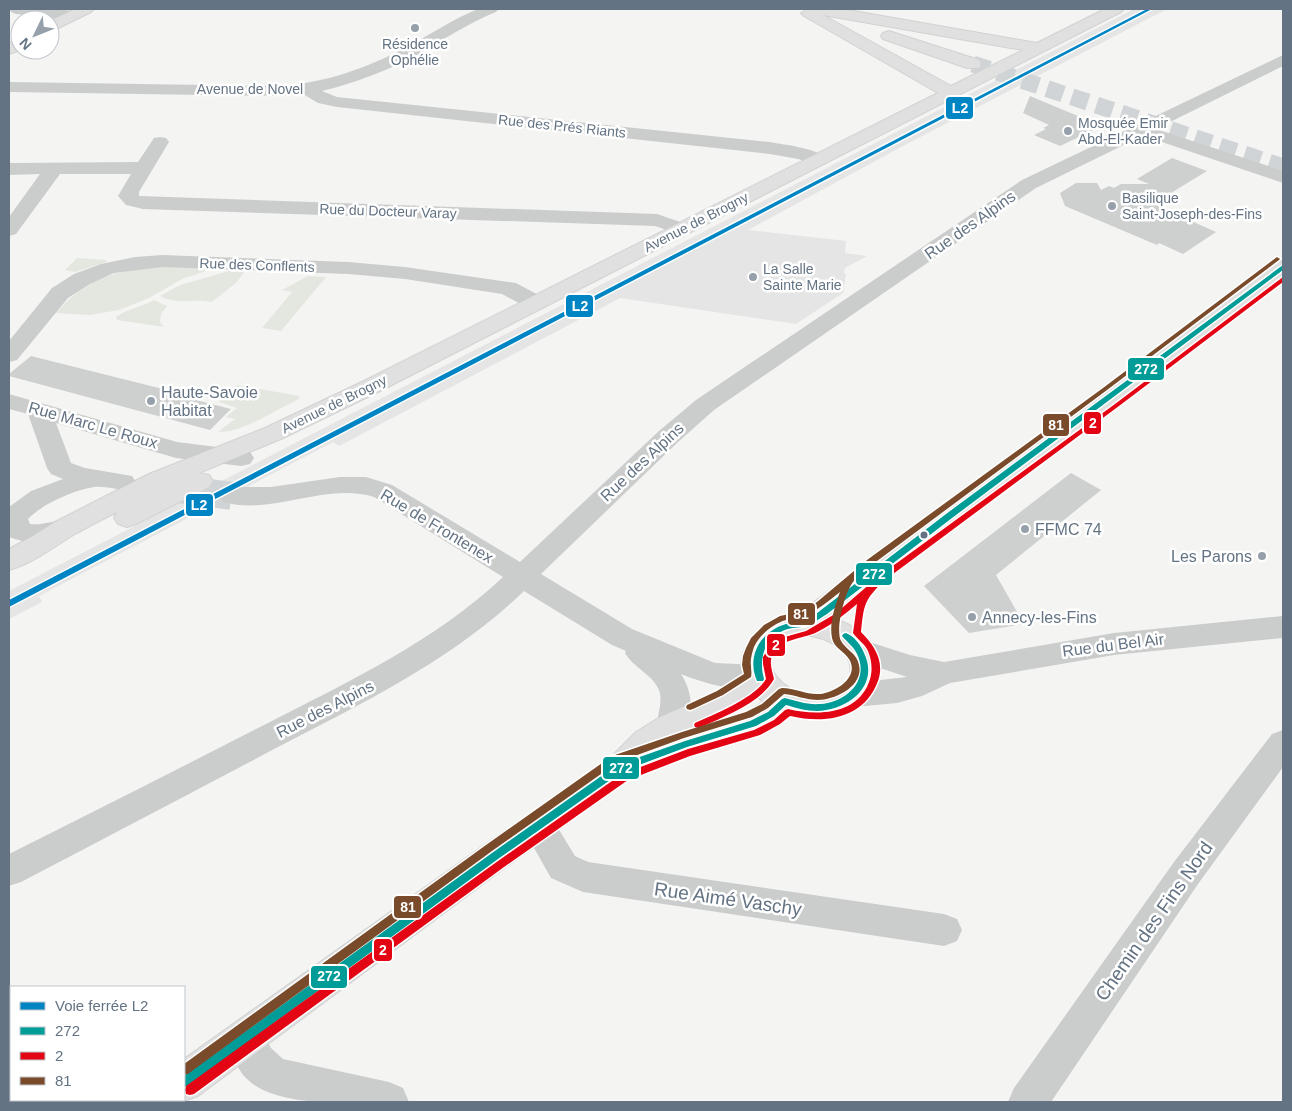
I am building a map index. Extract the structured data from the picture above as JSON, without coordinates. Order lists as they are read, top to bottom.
{
  "streets": {
    "main road": ["Avenue de Brogny"],
    "street": [
      "Avenue de Novel",
      "Rue des Prés Riants",
      "Rue du Docteur Varay",
      "Rue des Alpins",
      "Rue des Conflents",
      "Rue Marc Le Roux",
      "Rue de Frontenex",
      "Rue du Bel Air",
      "Rue Aimé Vaschy",
      "Chemin des Fins Nord"
    ]
  },
  "crossings": [
    ["Avenue de Novel", "Rue des Prés Riants"],
    ["Rue des Prés Riants", "Avenue de Brogny"],
    ["Rue du Docteur Varay", "Avenue de Brogny"],
    ["Avenue de Brogny", "Rue des Conflents"],
    ["Avenue de Brogny", "Rue Marc Le Roux"],
    ["Rue des Alpins", "Rue de Frontenex"],
    ["Rue de Frontenex", "Rue du Bel Air"]
  ],
  "places": [
    "Résidence Ophélie",
    "Mosquée Emir Abd-El-Kader",
    "Basilique Saint-Joseph-des-Fins",
    "La Salle Sainte Marie",
    "Haute-Savoie Habitat",
    "FFMC 74",
    "Les Parons",
    "Annecy-les-Fins"
  ],
  "lines": [
    "rail line L2",
    "transit line 81",
    "transit line 272",
    "transit line 2"
  ],
  "legend": [
    "Voie ferrée L2",
    "272",
    "2",
    "81"
  ],
  "north": "bottom left"
}
